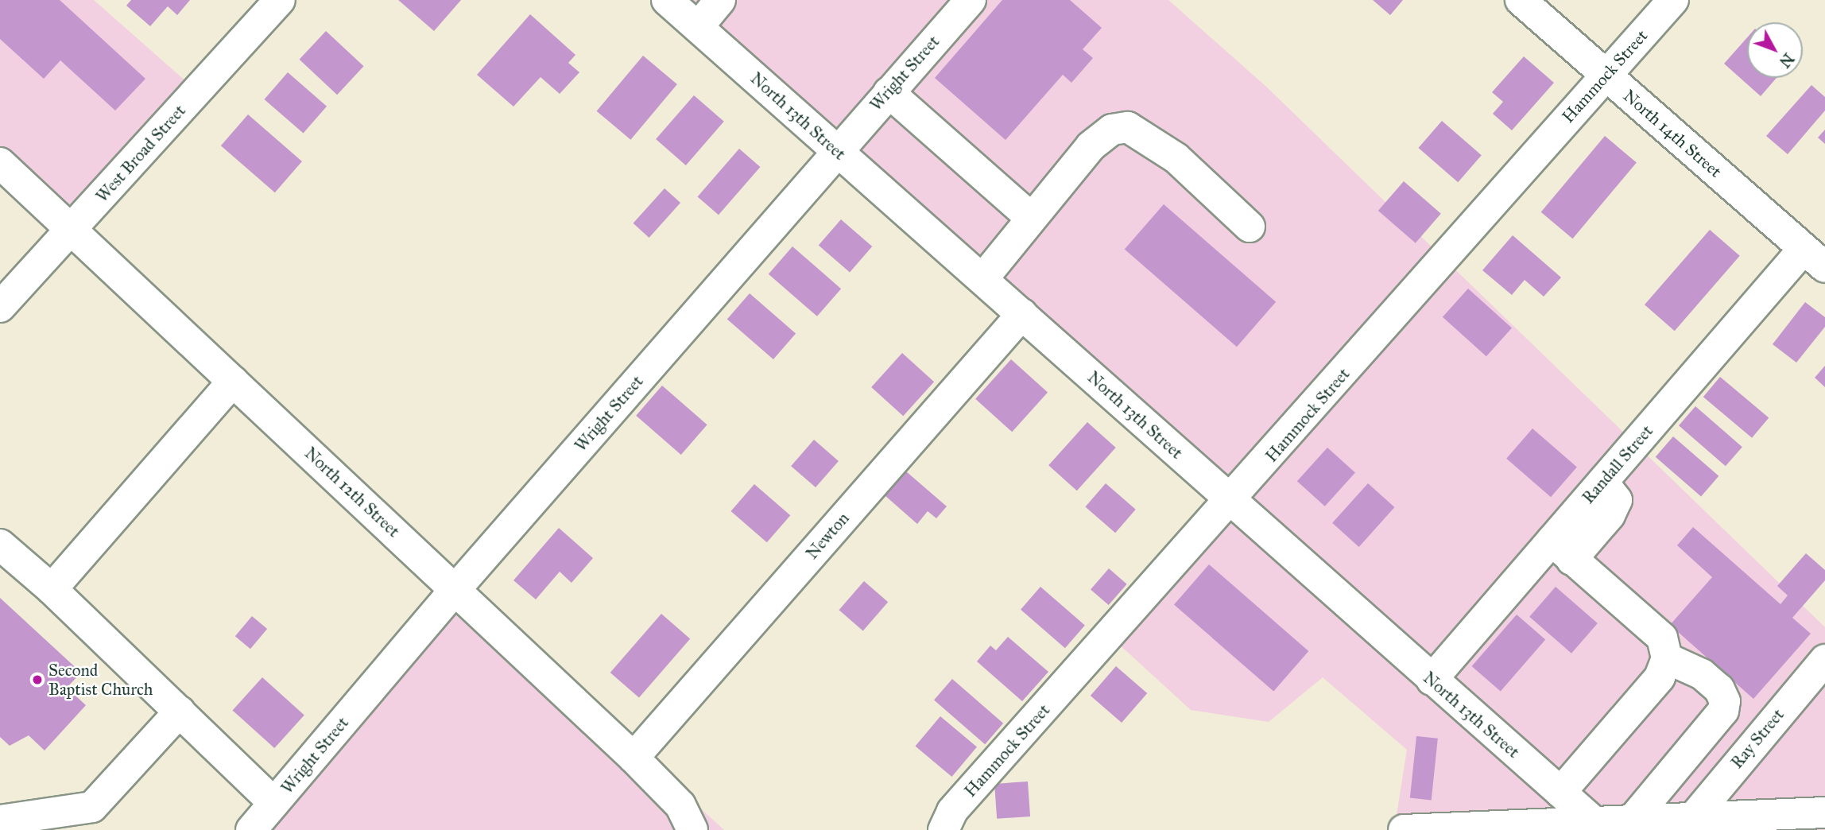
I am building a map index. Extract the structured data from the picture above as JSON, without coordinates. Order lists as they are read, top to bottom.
{
  "streets": {
    "street": [
      "Wright Street",
      "Hammock Street",
      "North 13th Street",
      "North 14th Street",
      "West Broad Street",
      "Randall Street",
      "North 12th Street",
      "Newton",
      "Ray Street"
    ]
  },
  "crossings": [
    ["Wright Street", "North 13th Street"],
    ["Wright Street", "North 12th Street"],
    ["Hammock Street", "North 13th Street"],
    ["Hammock Street", "North 14th Street"],
    ["North 13th Street", "Randall Street"],
    ["North 13th Street", "Newton"],
    ["North 14th Street", "Randall Street"],
    ["West Broad Street", "North 12th Street"],
    ["North 12th Street", "Newton"]
  ],
  "places": ["Second Baptist Church"],
  "north": "bottom right"
}
